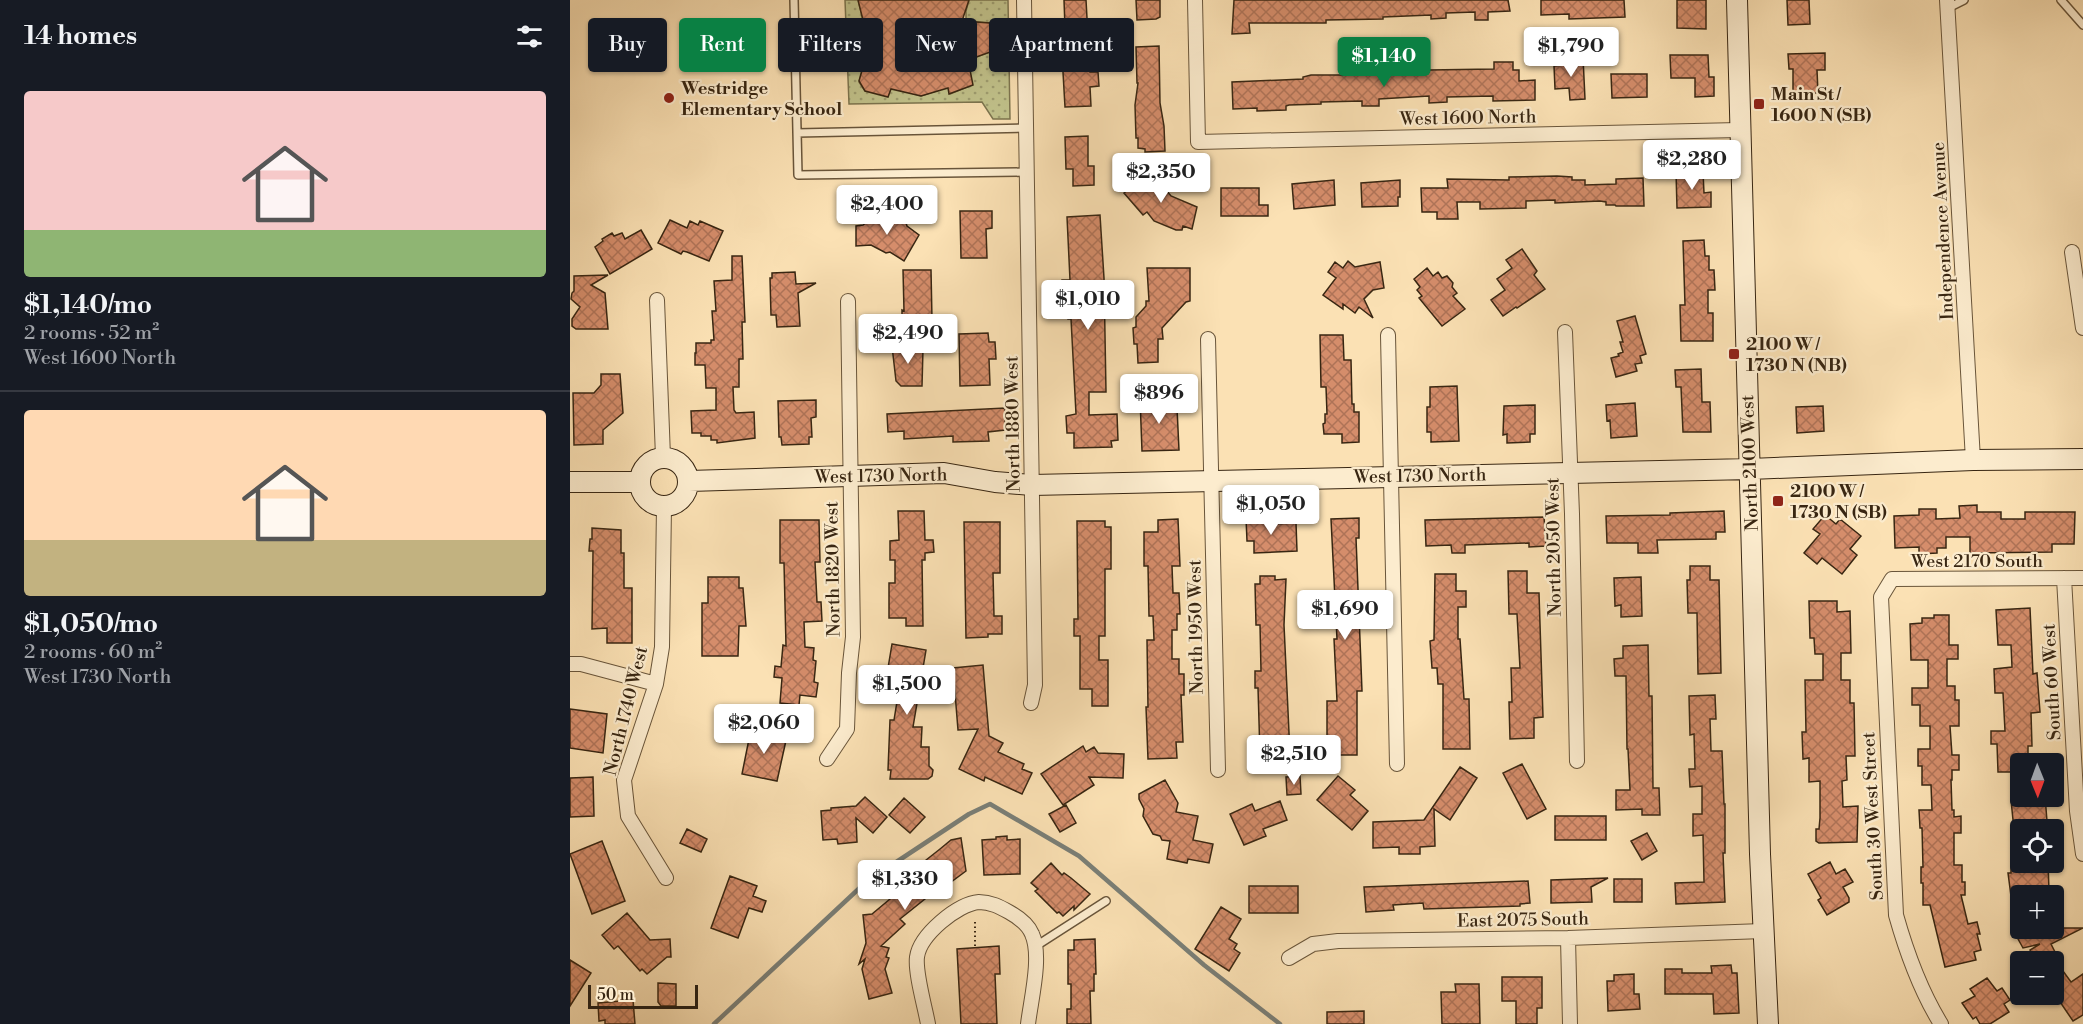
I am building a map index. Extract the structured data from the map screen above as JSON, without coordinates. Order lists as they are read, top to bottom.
{
  "streets": {
    "street": [
      "West 1600 North",
      "Independence Avenue",
      "North 1880 West",
      "North 2100 West",
      "West 1730 North",
      "North 2050 West",
      "West 2170 South",
      "North 1820 West",
      "North 1950 West",
      "South 60 West",
      "North 1740 West",
      "South 30 West Street",
      "East 2075 South"
    ]
  },
  "crossings": [
    ["West 1600 North", "North 2100 West"],
    ["Independence Avenue", "West 1730 North"],
    ["North 1880 West", "West 1730 North"],
    ["North 2100 West", "West 1730 North"],
    ["North 2100 West", "East 2075 South"],
    ["West 1730 North", "North 2050 West"],
    ["West 1730 North", "North 1820 West"],
    ["West 1730 North", "North 1950 West"],
    ["West 1730 North", "North 1740 West"],
    ["West 2170 South", "South 60 West"],
    ["West 2170 South", "South 30 West Street"]
  ],
  "places": {
    "other": ["Westridge Elementary School"],
    "transit": ["Main St / 1600 N (SB)", "2100 W / 1730 N (NB)", "2100 W / 1730 N (SB)"]
  },
  "scale_bar": "50 m",
  "north": "bottom",
  "page": {
    "heading": "14 homes",
    "chip": [
      "Buy",
      "Rent",
      "Filters",
      "New",
      "Apartment"
    ],
    "price": [
      "$1,790",
      "$1,140",
      "$2,280",
      "$2,350",
      "$2,400",
      "$1,010",
      "$2,490",
      "$896",
      "$1,050",
      "$1,690",
      "$1,500",
      "$2,060",
      "$2,510",
      "$1,330"
    ],
    "list": [
      {
        "name": "$1,140/mo",
        "note": "2 rooms · 52 m² · West 1600 North"
      },
      {
        "name": "$1,050/mo",
        "note": "2 rooms · 60 m² · West 1730 North"
      }
    ],
    "map_buttons": ["+", "−"],
    "scale": "50 m"
  }
}
